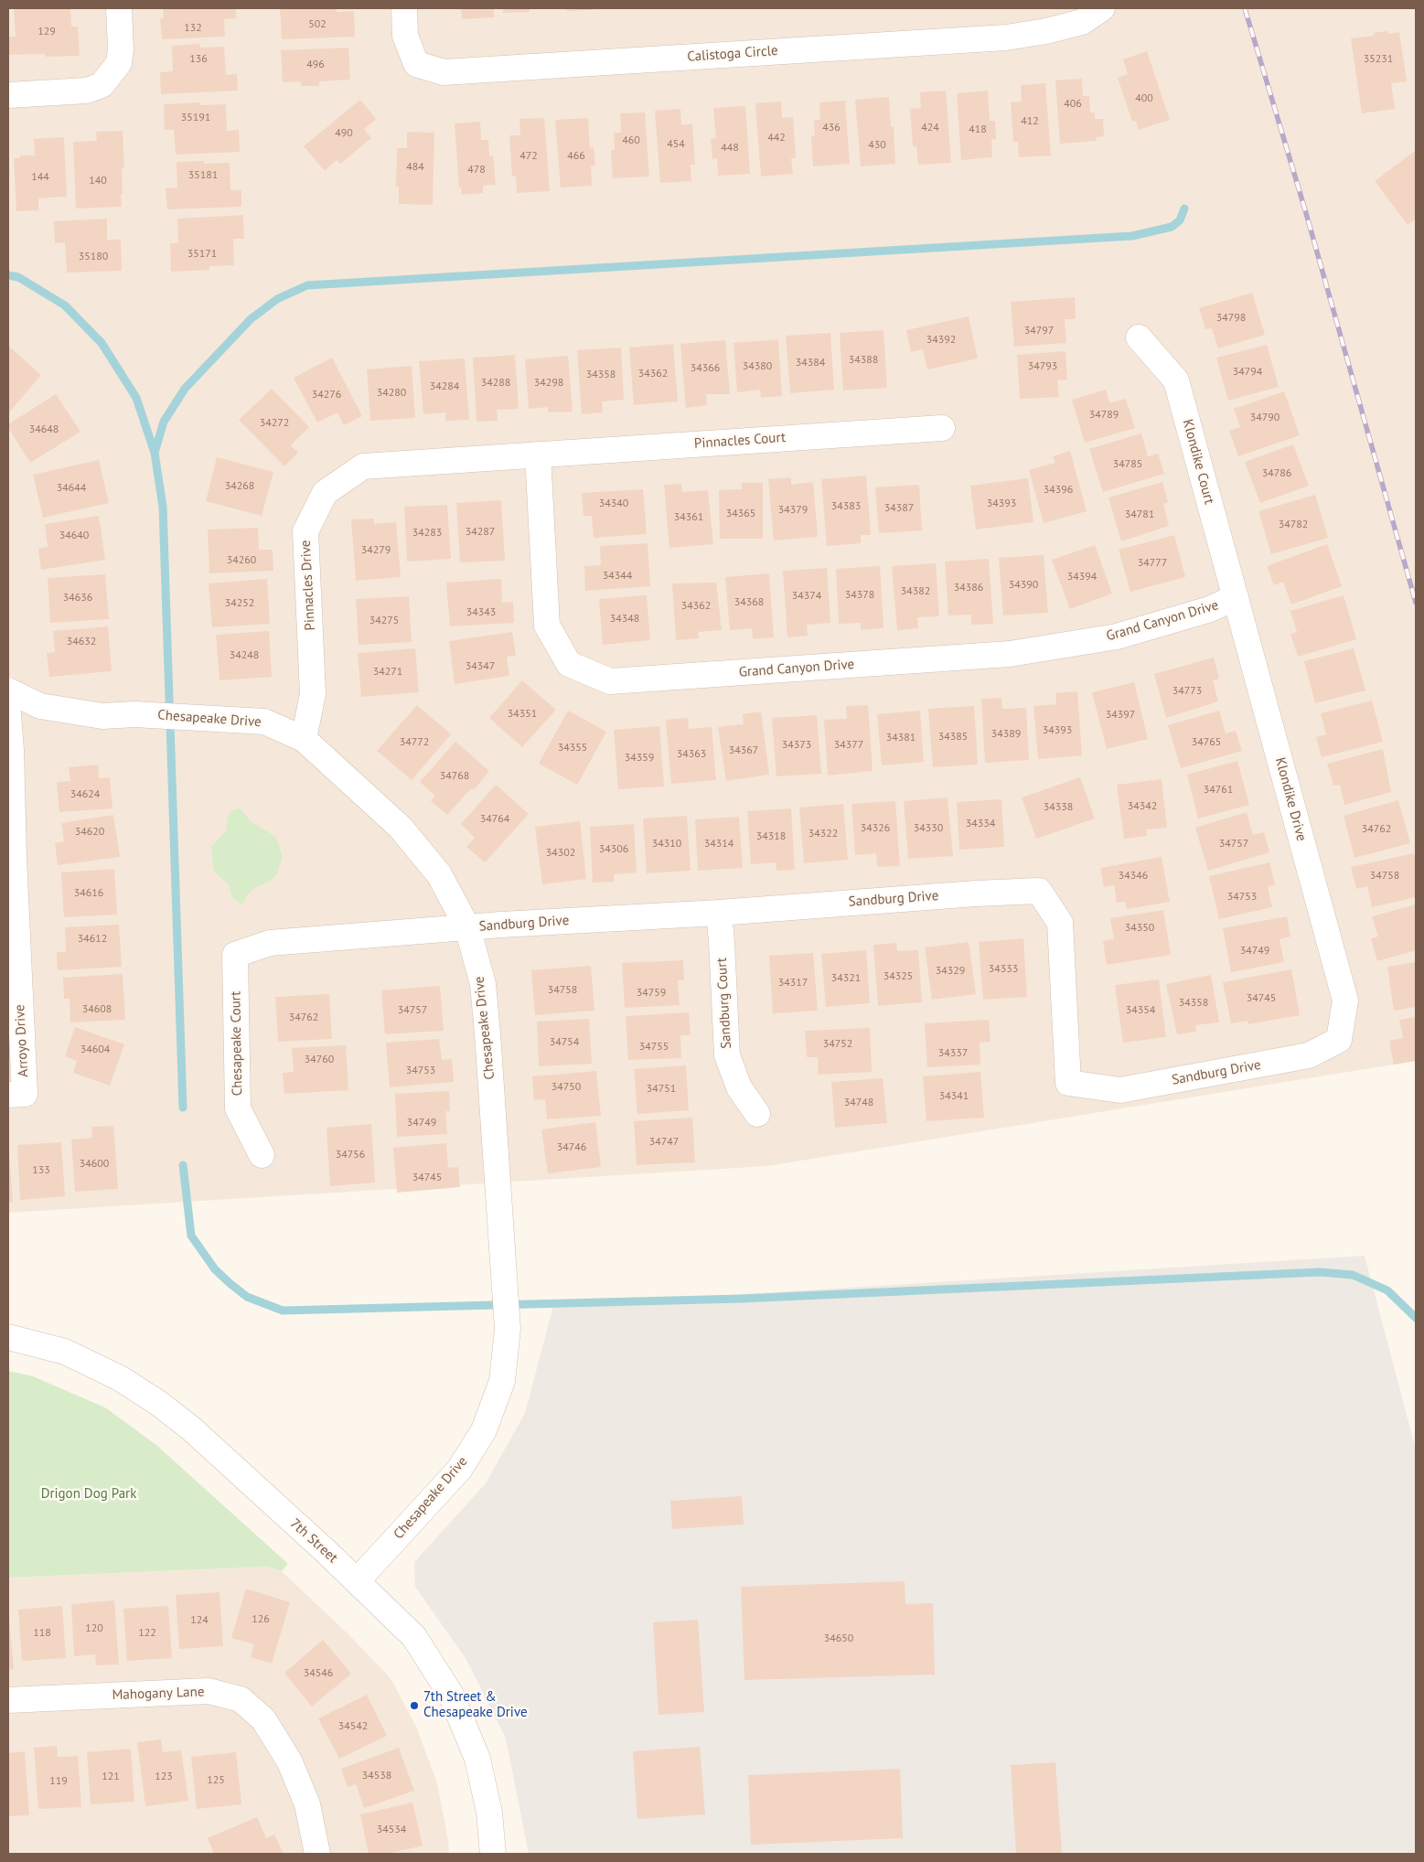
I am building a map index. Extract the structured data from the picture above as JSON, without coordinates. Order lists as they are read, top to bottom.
{
  "streets": {
    "street": [
      "Calistoga Circle",
      "Pinnacles Court",
      "Klondike Court",
      "Pinnacles Drive",
      "Grand Canyon Drive",
      "Chesapeake Drive",
      "Klondike Drive",
      "Sandburg Drive",
      "Sandburg Court",
      "Arroyo Drive",
      "Chesapeake Court",
      "7th Street",
      "Mahogany Lane"
    ]
  },
  "crossings": [
    ["Pinnacles Court", "Pinnacles Drive"],
    ["Pinnacles Court", "Grand Canyon Drive"],
    ["Klondike Court", "Grand Canyon Drive"],
    ["Klondike Court", "Klondike Drive"],
    ["Pinnacles Drive", "Grand Canyon Drive"],
    ["Pinnacles Drive", "Chesapeake Drive"],
    ["Grand Canyon Drive", "Klondike Drive"],
    ["Chesapeake Drive", "Sandburg Drive"],
    ["Chesapeake Drive", "7th Street"],
    ["Klondike Drive", "Sandburg Drive"],
    ["Sandburg Drive", "Sandburg Court"],
    ["Sandburg Drive", "Chesapeake Court"]
  ],
  "parks": ["Drigon Dog Park"],
  "places": ["7th Street & Chesapeake Drive"],
  "house_numbers": [
    "502",
    "132",
    "129",
    "136",
    "35231",
    "496",
    "400",
    "406",
    "35191",
    "412",
    "436",
    "424",
    "418",
    "490",
    "442",
    "460",
    "454",
    "430",
    "448",
    "472",
    "466",
    "484",
    "478",
    "35181",
    "144",
    "140",
    "35171",
    "35180",
    "34798",
    "34797",
    "34392",
    "34388",
    "34384",
    "34380",
    "34793",
    "34366",
    "34794",
    "34362",
    "34358",
    "34288",
    "34298",
    "34284",
    "34280",
    "34276",
    "34789",
    "34790",
    "34272",
    "34648",
    "34785",
    "34786",
    "34268",
    "34644",
    "34396",
    "34340",
    "34393",
    "34383",
    "34387",
    "34379",
    "34365",
    "34781",
    "34361",
    "34782",
    "34287",
    "34283",
    "34640",
    "34279",
    "34260",
    "34777",
    "34344",
    "34394",
    "34390",
    "34386",
    "34382",
    "34378",
    "34374",
    "34636",
    "34368",
    "34252",
    "34362",
    "34343",
    "34348",
    "34275",
    "34632",
    "34248",
    "34347",
    "34271",
    "34773",
    "34351",
    "34397",
    "34393",
    "34389",
    "34385",
    "34381",
    "34772",
    "34765",
    "34373",
    "34377",
    "34355",
    "34367",
    "34363",
    "34359",
    "34768",
    "34761",
    "34624",
    "34342",
    "34338",
    "34764",
    "34334",
    "34326",
    "34330",
    "34762",
    "34620",
    "34322",
    "34318",
    "34310",
    "34314",
    "34757",
    "34306",
    "34302",
    "34346",
    "34758",
    "34616",
    "34753",
    "34350",
    "34612",
    "34749",
    "34333",
    "34329",
    "34325",
    "34321",
    "34317",
    "34758",
    "34759",
    "34745",
    "34358",
    "34608",
    "34757",
    "34354",
    "34762",
    "34754",
    "34752",
    "34755",
    "34604",
    "34337",
    "34760",
    "34753",
    "34750",
    "34751",
    "34341",
    "34748",
    "34749",
    "34747",
    "34746",
    "34756",
    "34600",
    "133",
    "34745",
    "126",
    "124",
    "120",
    "118",
    "122",
    "34650",
    "34546",
    "34542",
    "34538",
    "121",
    "123",
    "125",
    "119",
    "34534"
  ]
}
